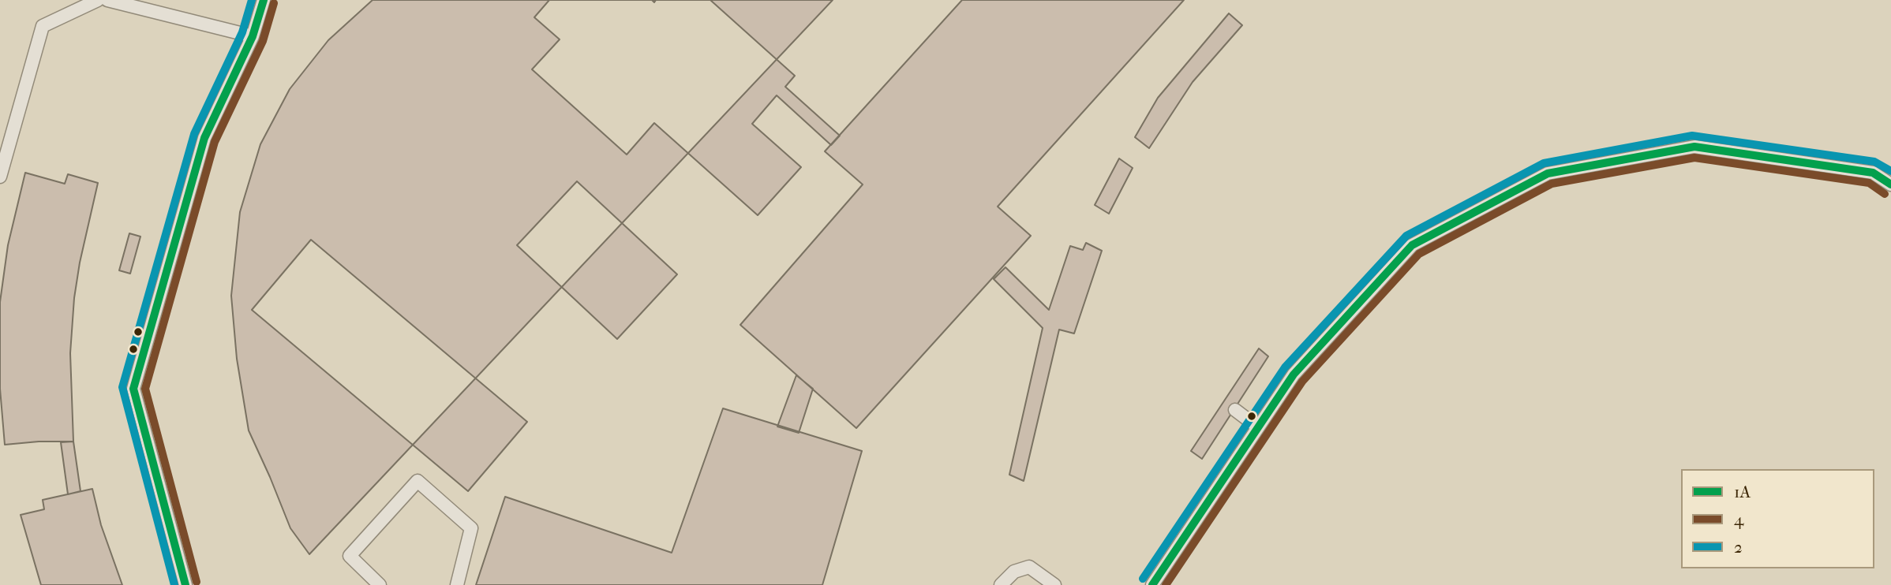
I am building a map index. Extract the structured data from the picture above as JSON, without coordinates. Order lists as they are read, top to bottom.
{
  "lines": ["transit line 1A", "transit line 2", "transit line 4"],
  "legend": ["1A", "4", "2"]
}
